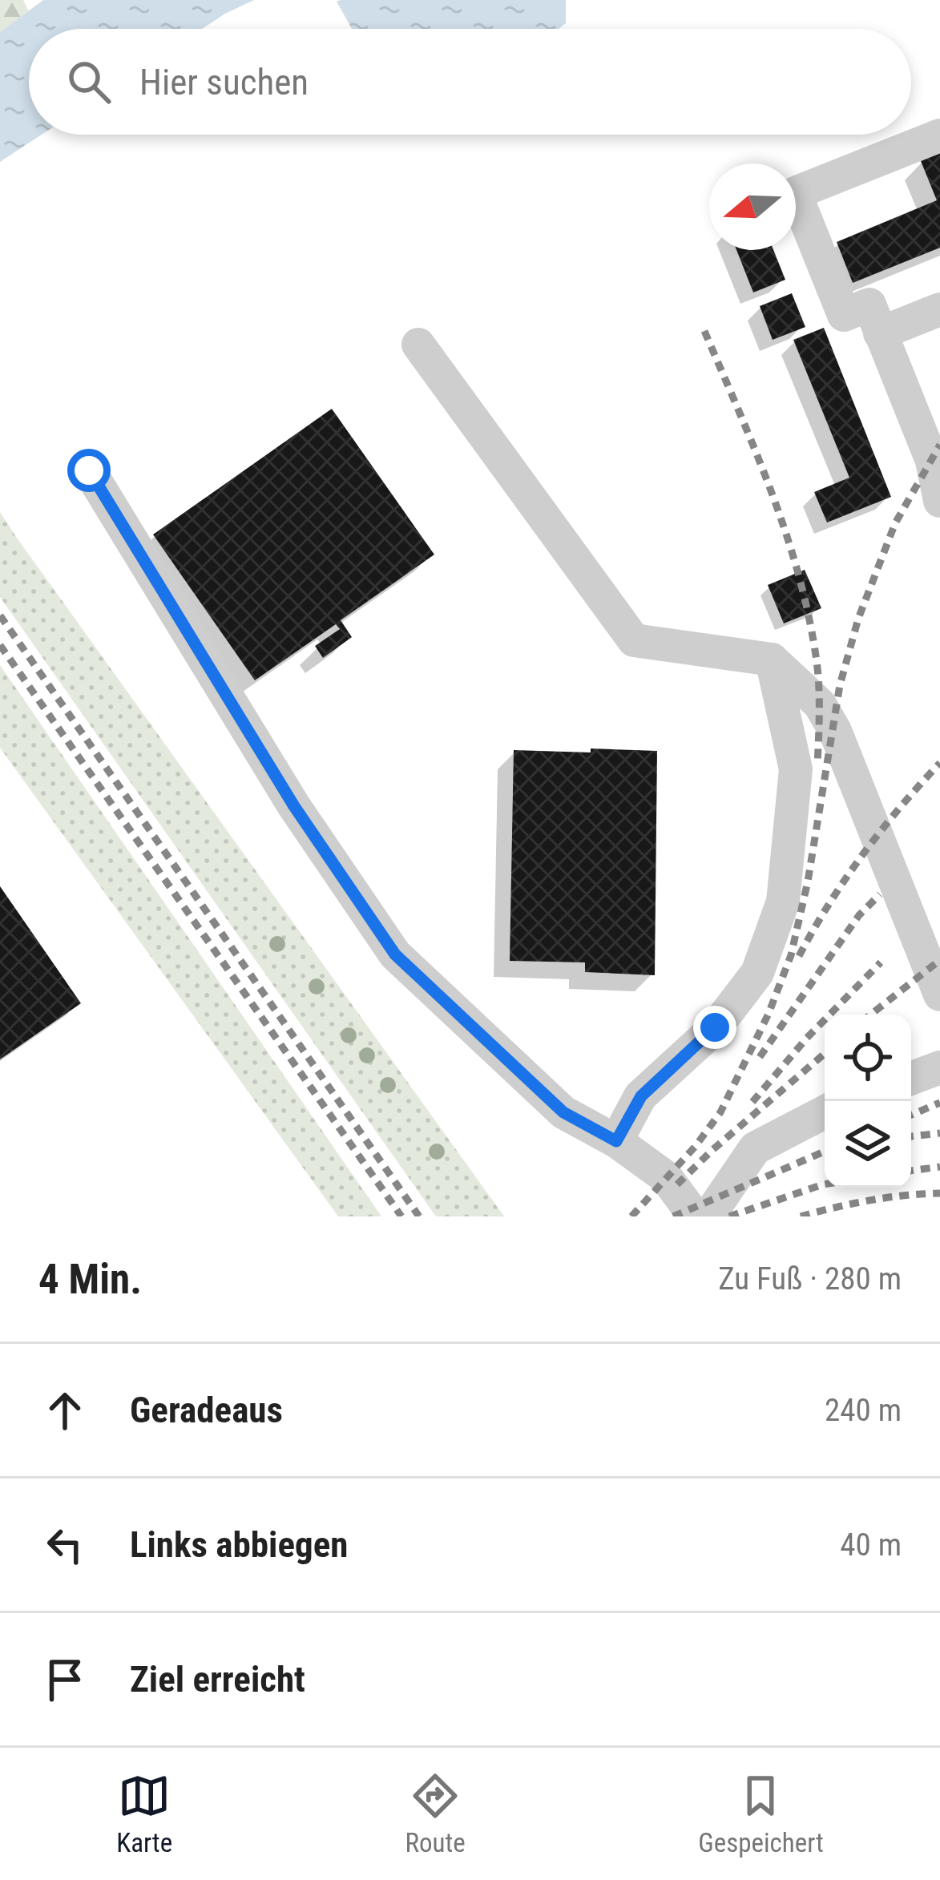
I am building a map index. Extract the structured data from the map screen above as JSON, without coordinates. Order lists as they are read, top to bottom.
{
  "north": "left",
  "page": {
    "search": "Hier suchen",
    "heading": ["4 Min.", "Zu Fuß · 280 m"],
    "list": [
      ["Geradeaus", "240 m"],
      ["Links abbiegen", "40 m"],
      "Ziel erreicht"
    ],
    "nav": ["Karte", "Route", "Gespeichert"]
  }
}
